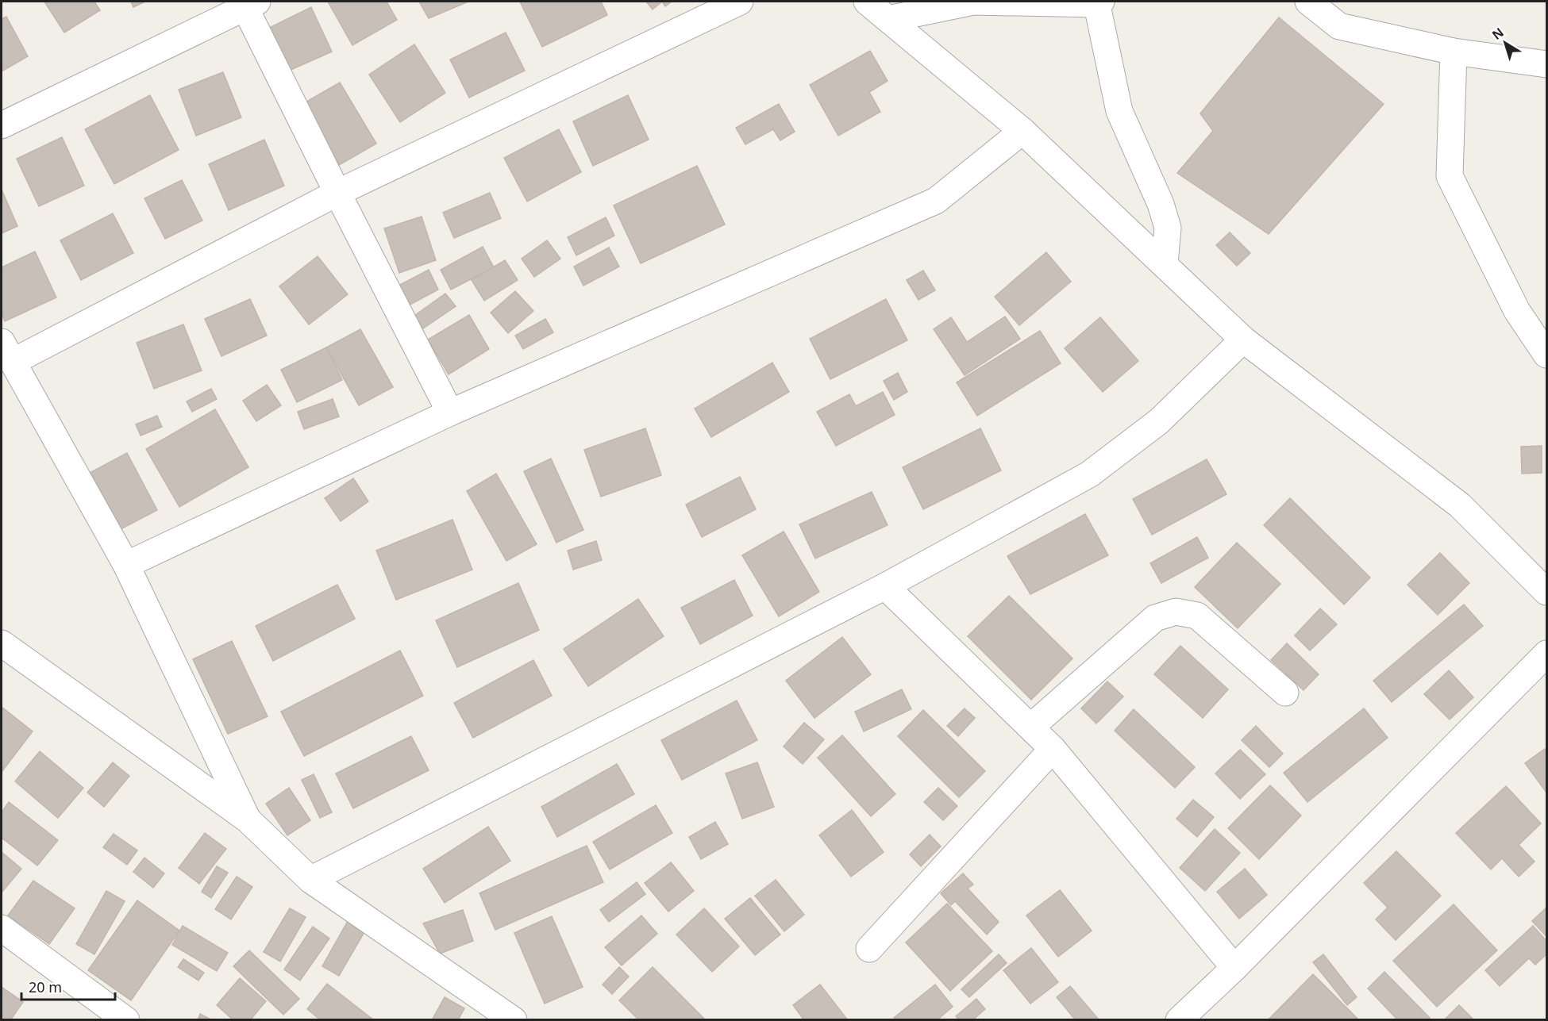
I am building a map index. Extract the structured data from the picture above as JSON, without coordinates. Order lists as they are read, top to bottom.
{
  "scale_bar": "20 m",
  "north": "top left"
}
